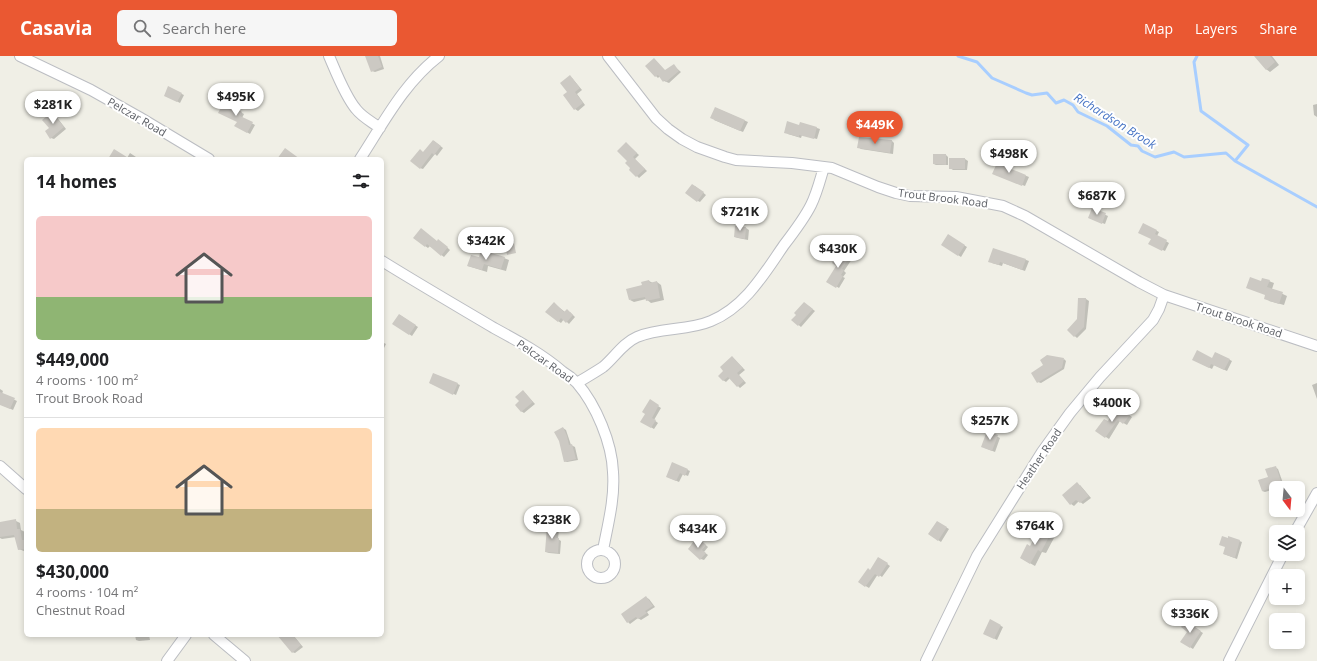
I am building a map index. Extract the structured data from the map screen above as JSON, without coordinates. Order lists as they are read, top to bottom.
{
  "streets": {
    "street": ["Pelczar Road", "Trout Brook Road", "Heather Road"]
  },
  "crossings": [
    ["Trout Brook Road", "Heather Road"]
  ],
  "water": ["Richardson Brook"],
  "north": "bottom",
  "page": {
    "header": "Casavia",
    "search": "Search here",
    "nav": ["Map", "Layers", "Share"],
    "price": [
      "$495K",
      "$281K",
      "$449K",
      "$498K",
      "$687K",
      "$721K",
      "$342K",
      "$430K",
      "$400K",
      "$257K",
      "$238K",
      "$764K",
      "$434K",
      "$336K"
    ],
    "heading": "14 homes",
    "list": [
      {
        "name": "$449,000",
        "note": "4 rooms · 100 m² · Trout Brook Road"
      },
      {
        "name": "$430,000",
        "note": "4 rooms · 104 m² · Chestnut Road"
      }
    ],
    "map_buttons": ["+", "−"]
  }
}
